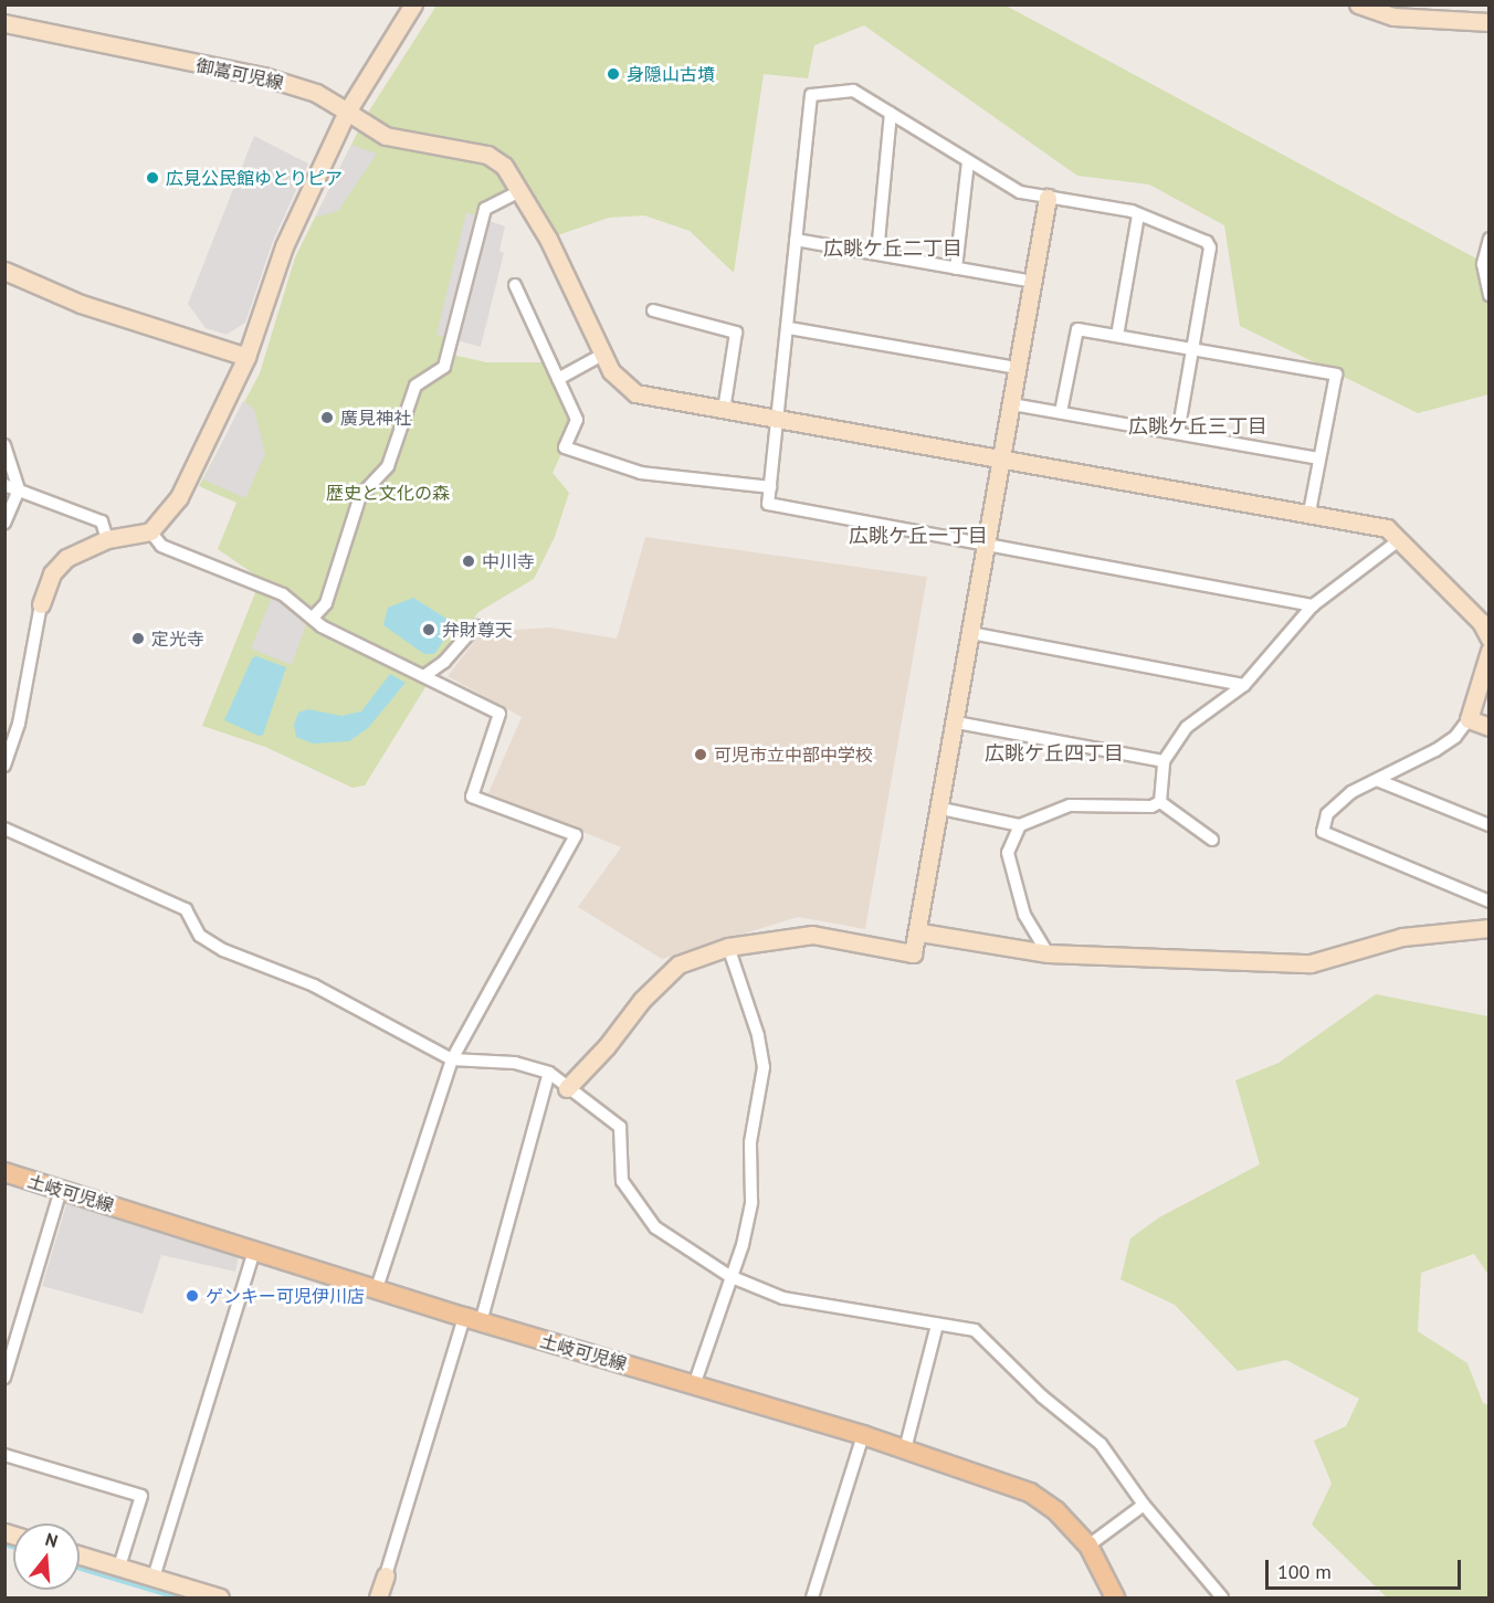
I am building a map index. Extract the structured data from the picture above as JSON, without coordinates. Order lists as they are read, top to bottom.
{
  "streets": {
    "main road": ["土岐可児線"],
    "street": ["御嵩可児線"]
  },
  "districts": [
    "広眺ケ丘二丁目",
    "広眺ケ丘三丁目",
    "広眺ケ丘一丁目",
    "広眺ケ丘四丁目"
  ],
  "parks": ["歴史と文化の森"],
  "places": [
    "身隠山古墳",
    "広見公民館ゆとりピア",
    "廣見神社",
    "中川寺",
    "弁財尊天",
    "定光寺",
    "可児市立中部中学校",
    "ゲンキー可児伊川店"
  ],
  "scale_bar": "100 m",
  "north": "top"
}
